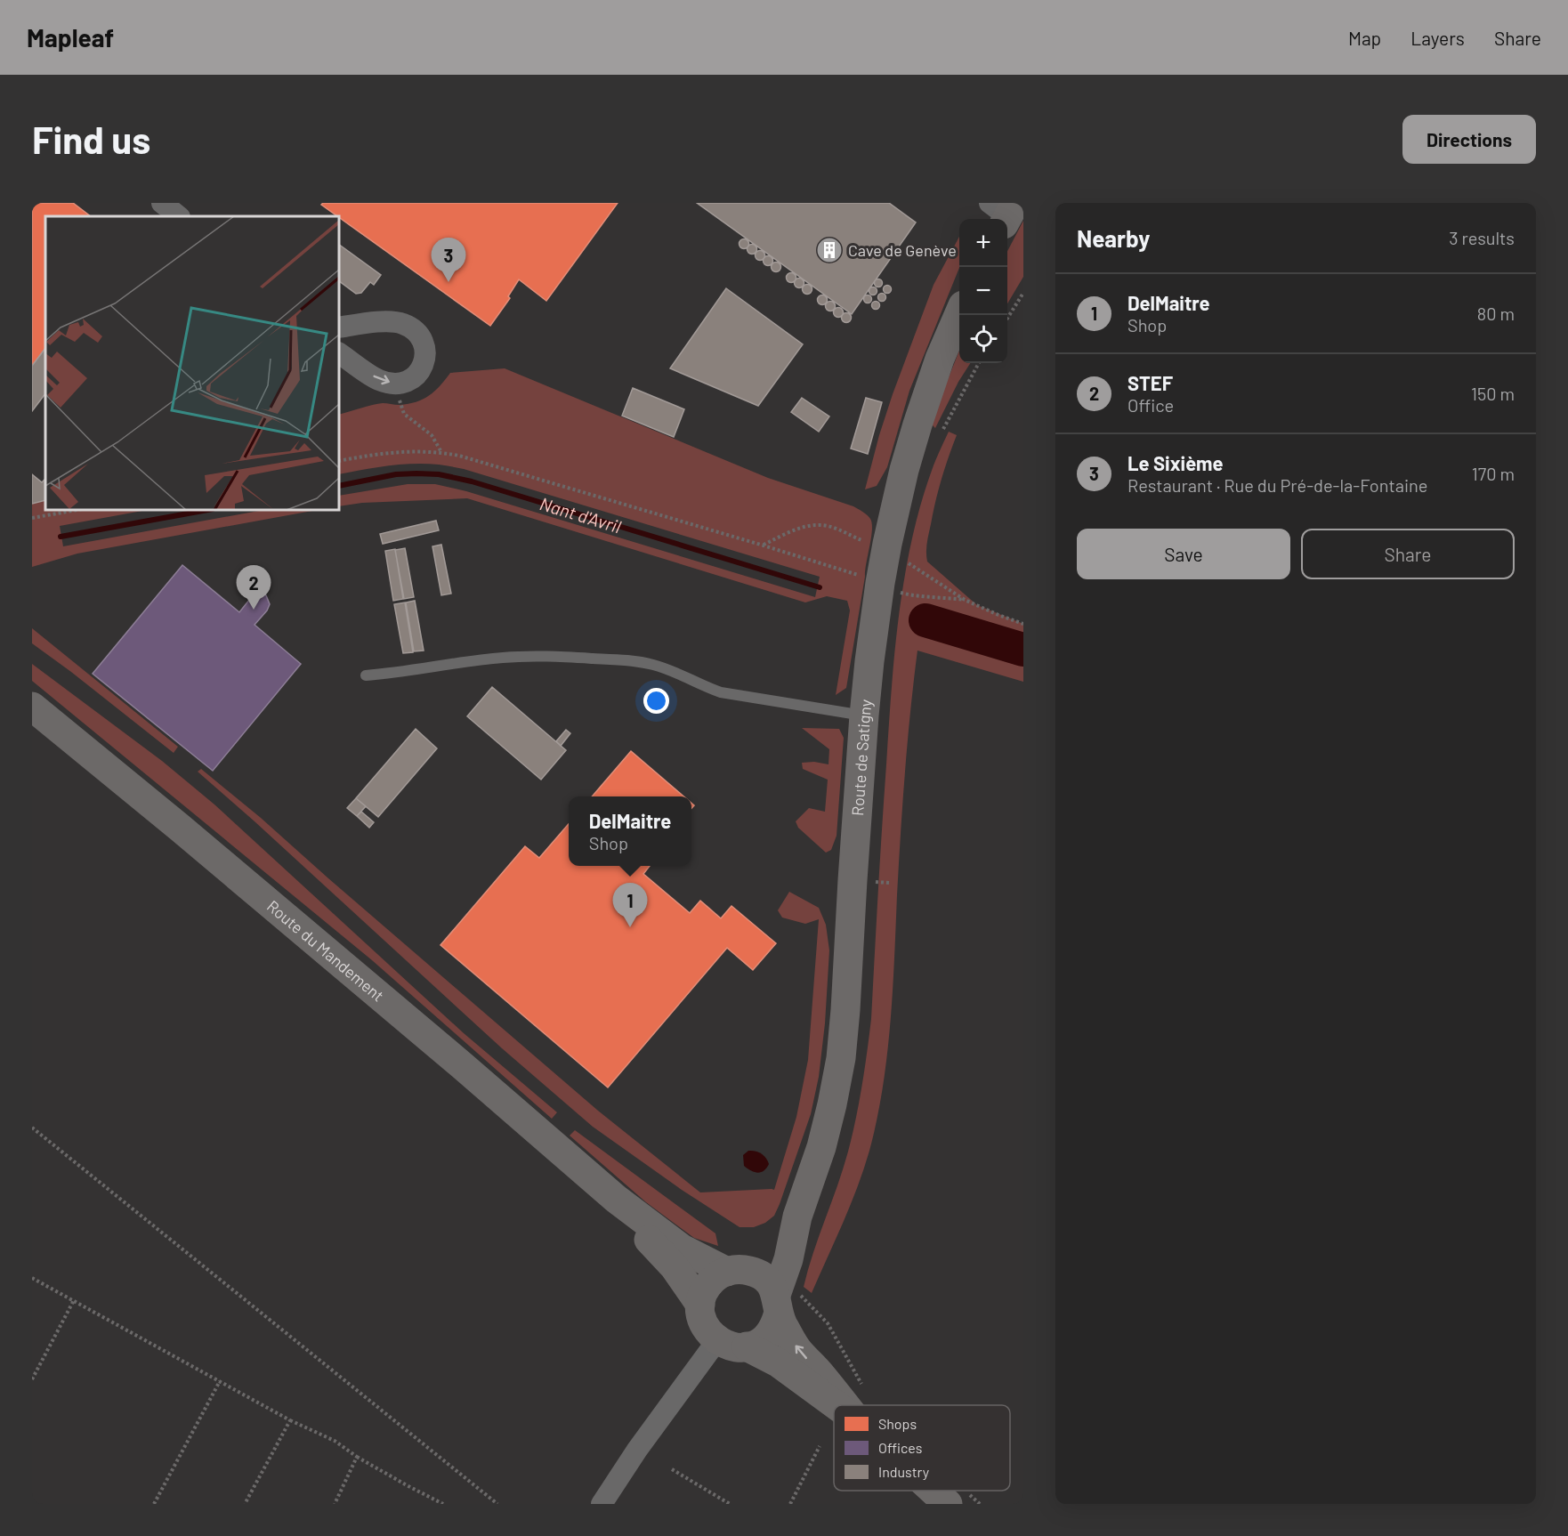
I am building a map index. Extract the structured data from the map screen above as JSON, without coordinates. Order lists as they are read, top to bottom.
{
  "streets": {
    "main road": ["Route de Satigny", "Route du Mandement"]
  },
  "crossings": [
    ["Route de Satigny", "Route du Mandement"]
  ],
  "water": ["Nant d'Avril"],
  "places": {
    "building": ["Cave de Genève"]
  },
  "legend": ["Shops", "Offices", "Industry"],
  "page": {
    "header": "Mapleaf",
    "nav": ["Map", "Layers", "Share"],
    "buttons": [
      "Directions",
      ["Save", "Share"]
    ],
    "title": "Find us",
    "heading": ["Nearby", "3 results"],
    "map_buttons": ["+", "−"],
    "pins": ["3", "2", "1"],
    "list": [
      {
        "mark": "1",
        "name": "DelMaitre",
        "note": "Shop",
        "value": "80 m"
      },
      {
        "mark": "2",
        "name": "STEF",
        "note": "Office",
        "value": "150 m"
      },
      {
        "mark": "3",
        "name": "Le Sixième",
        "note": "Restaurant · Rue du Pré-de-la-Fontaine",
        "value": "170 m"
      }
    ],
    "popup": ["DelMaitre", "Shop"]
  }
}
